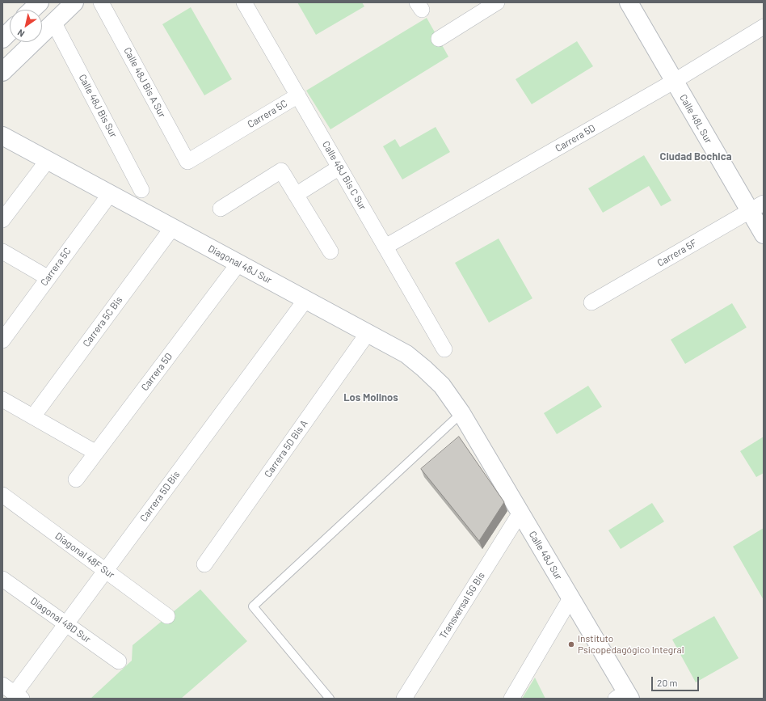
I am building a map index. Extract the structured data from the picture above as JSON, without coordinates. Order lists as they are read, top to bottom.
{
  "streets": {
    "street": [
      "Calle 48J Bis A Sur",
      "Calle 48J Bis Sur",
      "Carrera 5C",
      "Calle 48L Sur",
      "Carrera 5D",
      "Calle 48J Bis C Sur",
      "Carrera 5F",
      "Diagonal 48J Sur",
      "Carrera 5C Bis",
      "Carrera 5D Bis A",
      "Carrera 5D Bis",
      "Diagonal 48F Sur",
      "Calle 48J Sur",
      "Transversal 5G Bis",
      "Diagonal 48D Sur"
    ]
  },
  "crossings": [
    ["Calle 48J Bis A Sur", "Carrera 5C"],
    ["Carrera 5C", "Calle 48J Bis C Sur"],
    ["Carrera 5C", "Diagonal 48J Sur"],
    ["Calle 48L Sur", "Carrera 5D"],
    ["Calle 48L Sur", "Carrera 5F"],
    ["Carrera 5D", "Calle 48J Bis C Sur"],
    ["Carrera 5D", "Diagonal 48J Sur"],
    ["Diagonal 48J Sur", "Carrera 5C Bis"],
    ["Diagonal 48J Sur", "Carrera 5D Bis A"],
    ["Diagonal 48J Sur", "Carrera 5D Bis"],
    ["Diagonal 48J Sur", "Calle 48J Sur"],
    ["Carrera 5D Bis", "Diagonal 48F Sur"],
    ["Carrera 5D Bis", "Diagonal 48D Sur"],
    ["Calle 48J Sur", "Transversal 5G Bis"]
  ],
  "districts": ["Ciudad Bochica", "Los Molinos"],
  "places": ["Instituto Psicopedagógico Integral"],
  "scale_bar": "20 m",
  "north": "bottom left"
}
